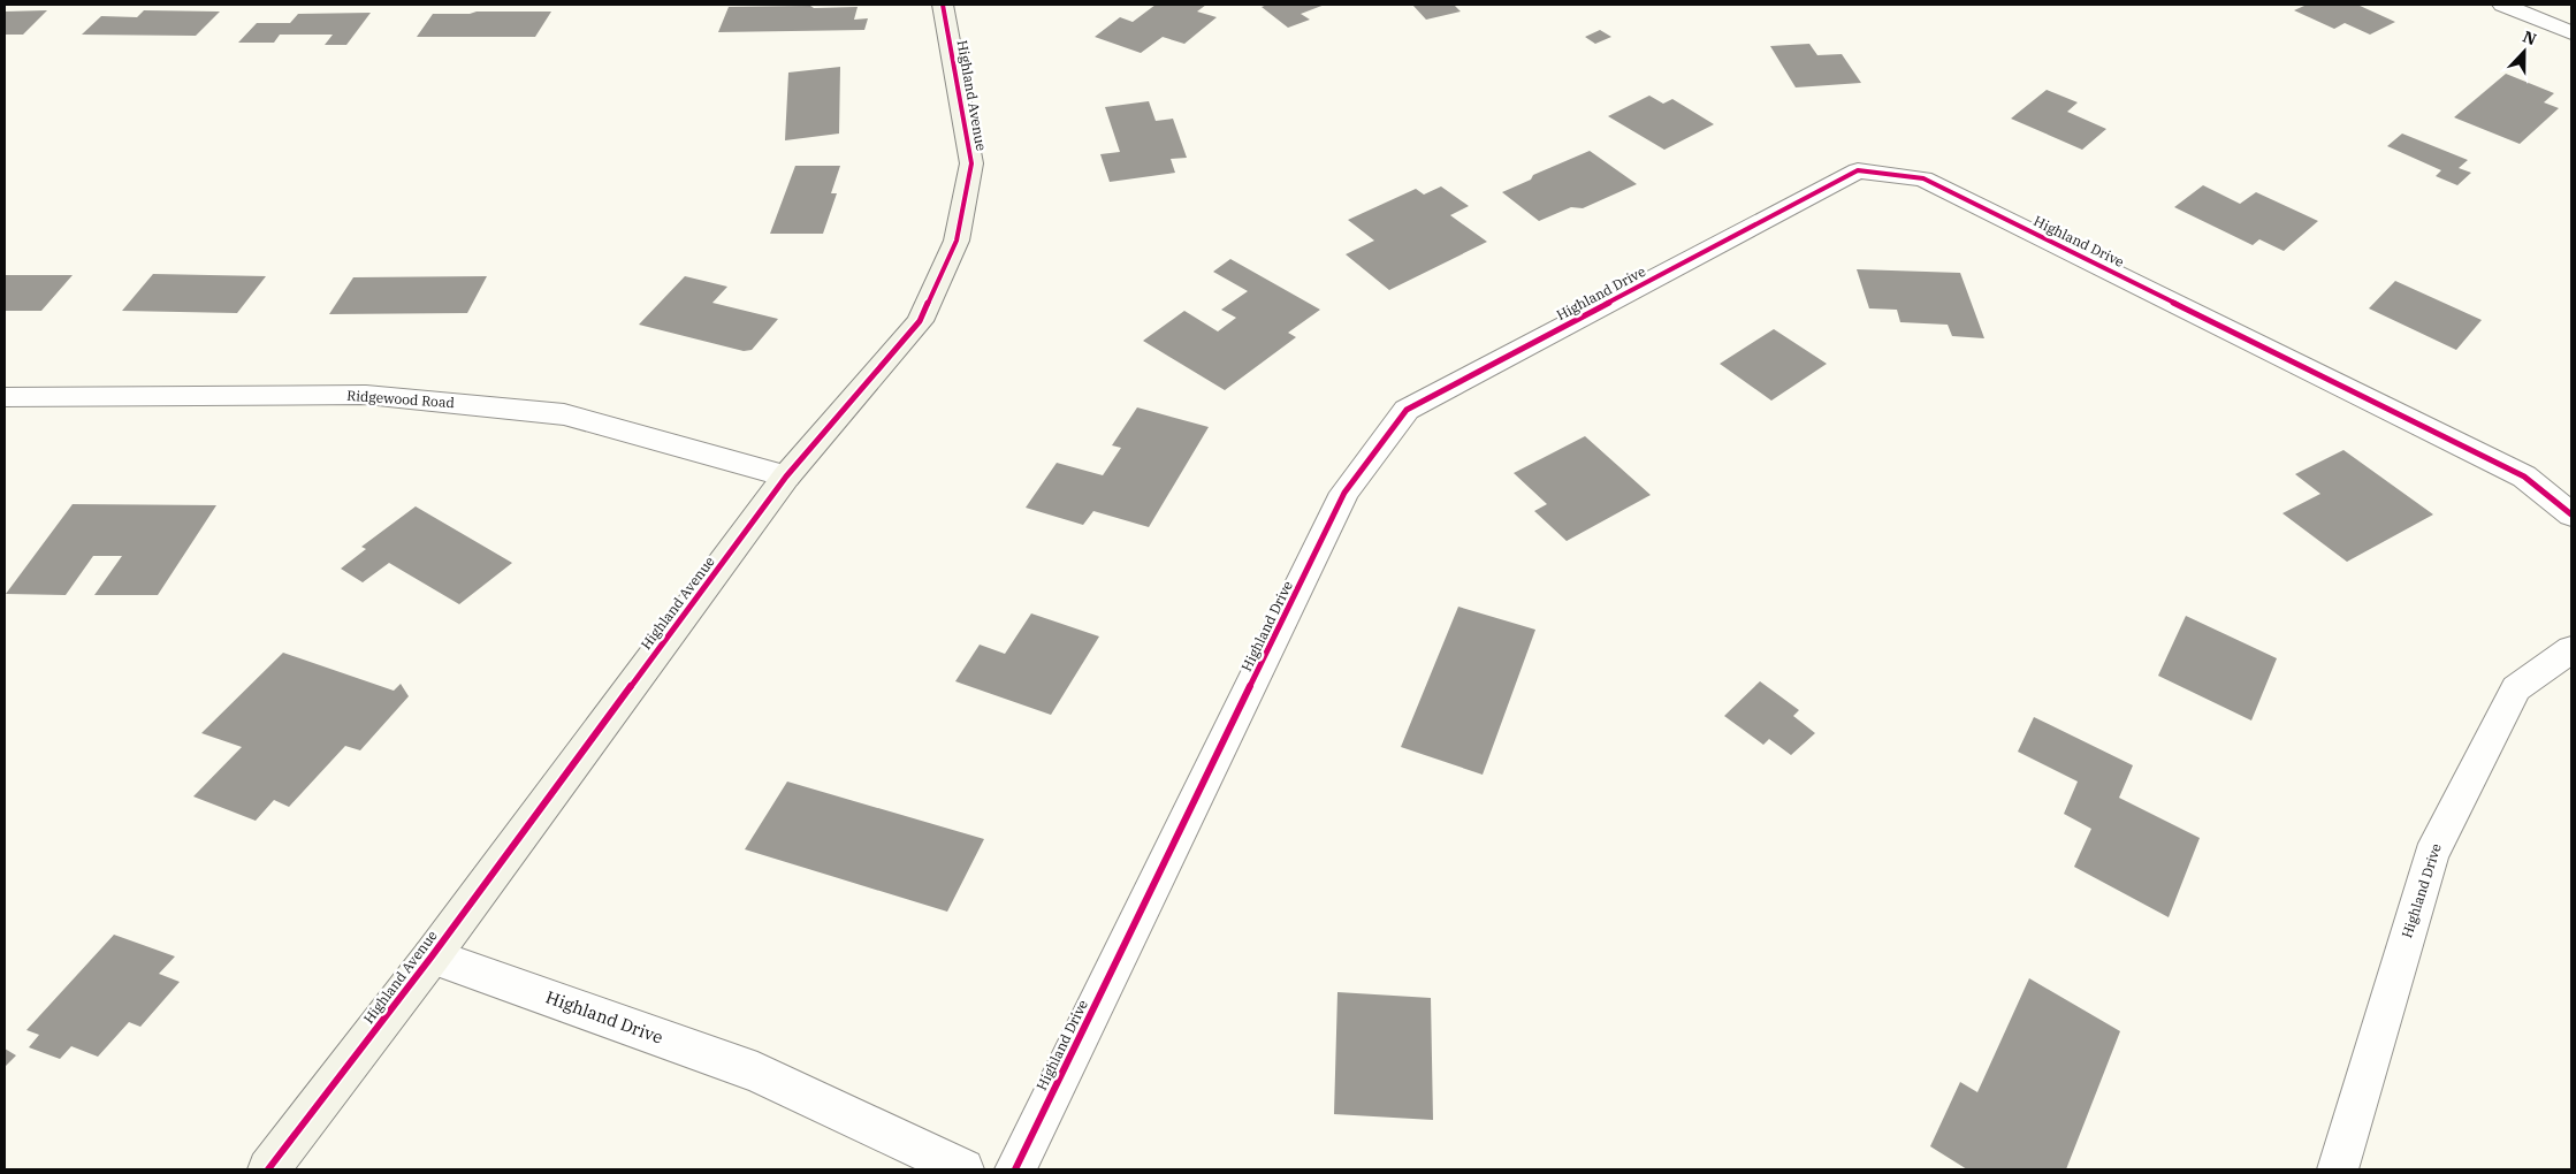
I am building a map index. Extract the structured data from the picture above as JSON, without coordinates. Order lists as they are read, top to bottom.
{
  "streets": {
    "street": ["Highland Avenue", "Highland Drive", "Ridgewood Road"]
  },
  "crossings": [
    ["Highland Avenue", "Highland Drive"],
    ["Highland Avenue", "Ridgewood Road"]
  ],
  "north": "top"
}
